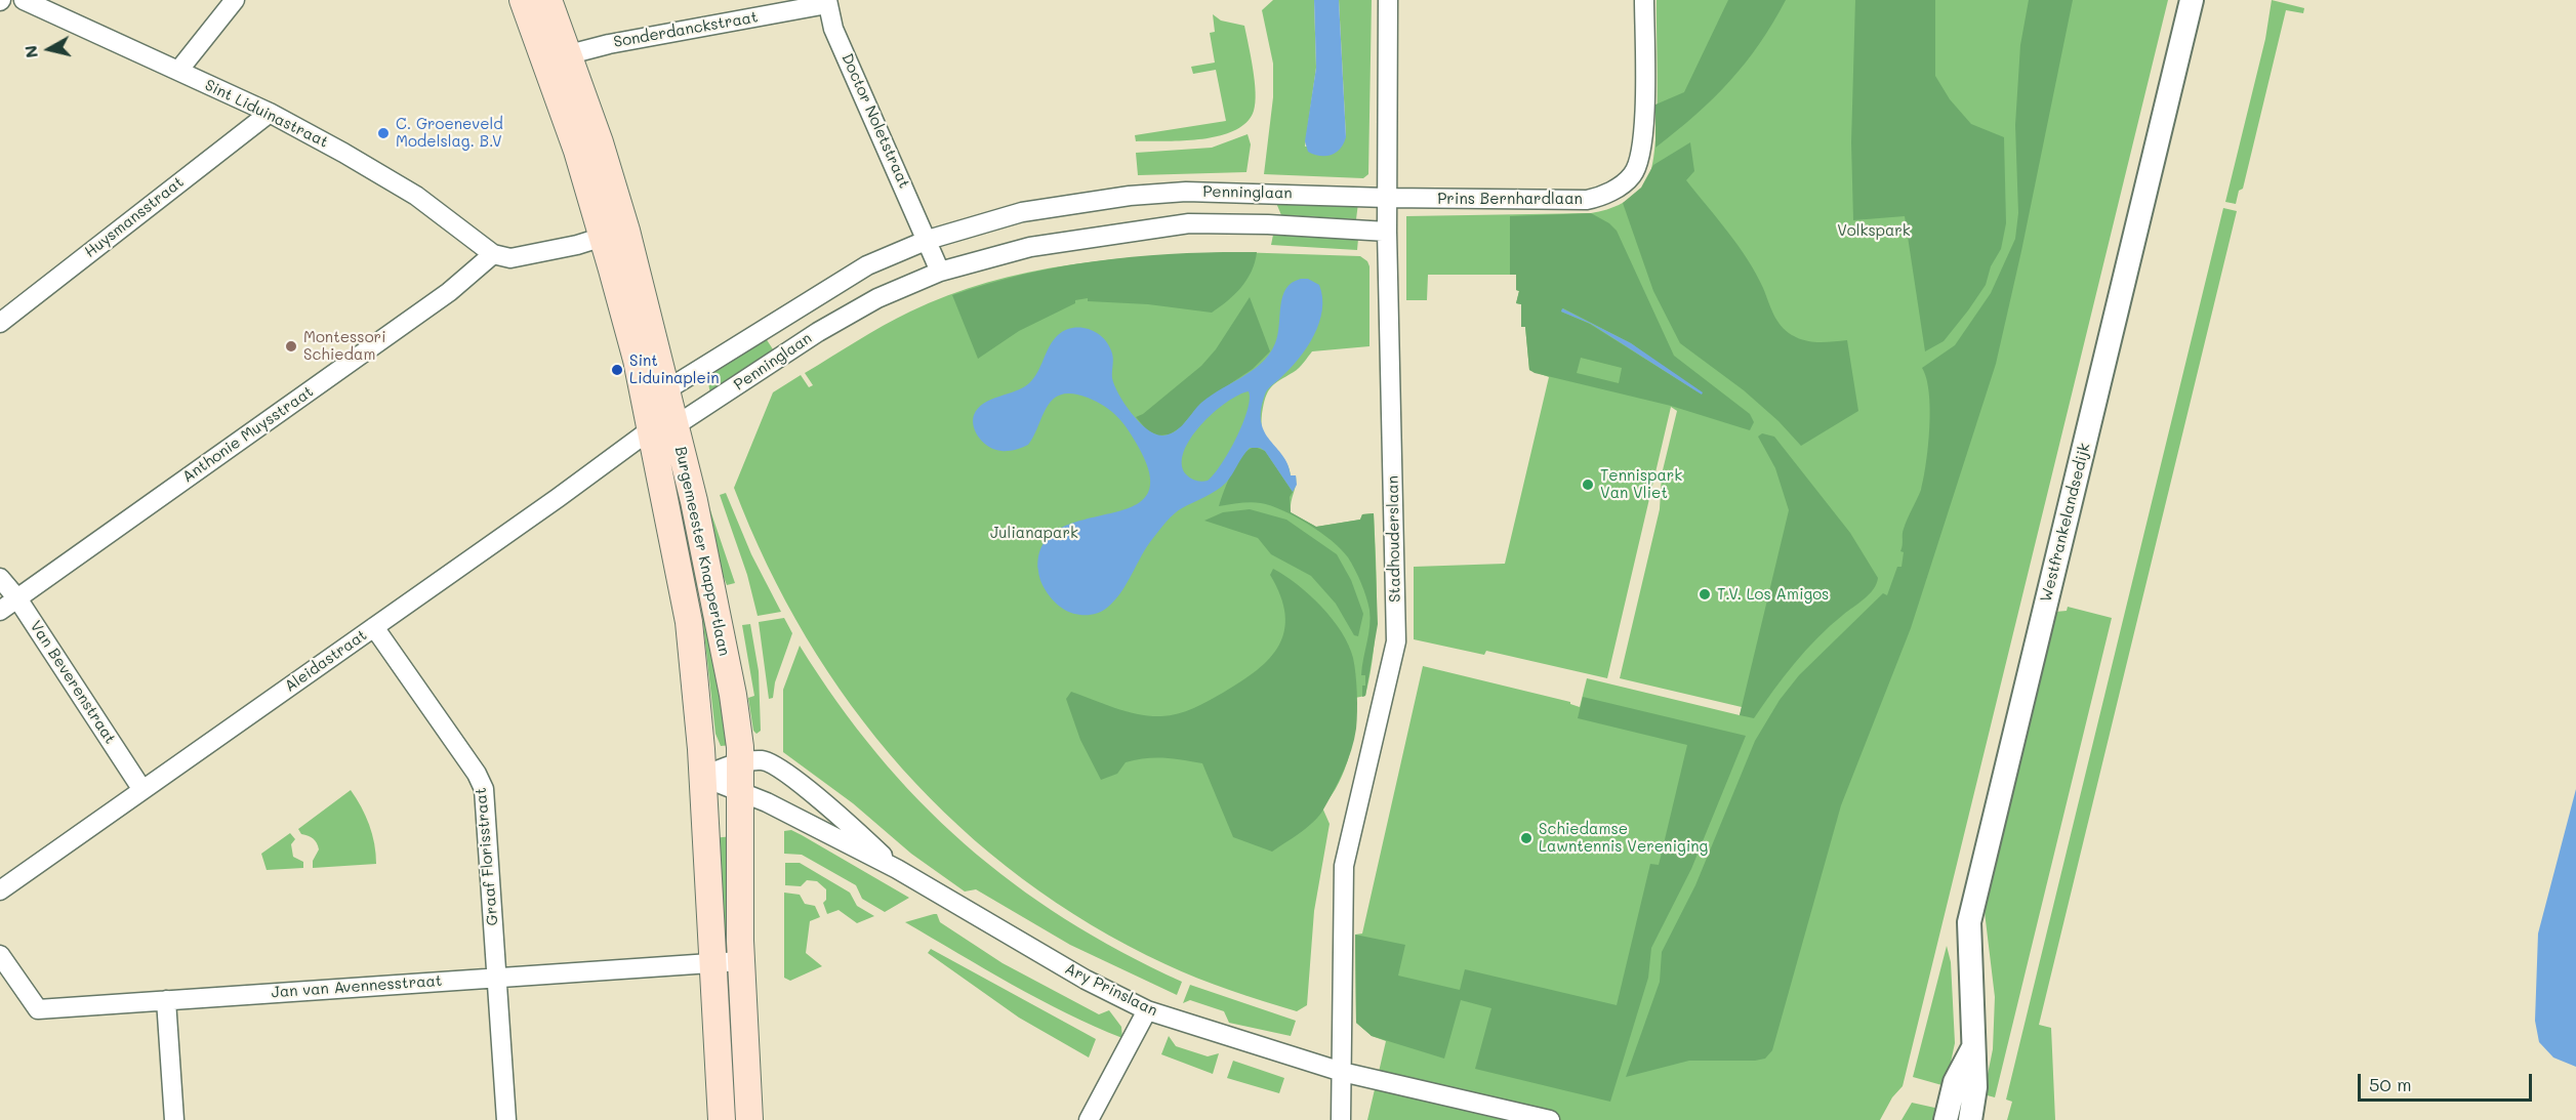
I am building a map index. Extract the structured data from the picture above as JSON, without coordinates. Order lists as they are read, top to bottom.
{
  "streets": {
    "main road": ["Burgemeester Knappertlaan"],
    "street": [
      "Sonderdanckstraat",
      "Sint Liduinastraat",
      "Doctor Noletstraat",
      "Penninglaan",
      "Prins Bernhardlaan",
      "Huysmansstraat",
      "Anthonie Muysstraat",
      "Westfrankelandsedijk",
      "Stadhouderslaan",
      "Aleidastraat",
      "Van Beverenstraat",
      "Graaf Florisstraat",
      "Jan van Avennesstraat",
      "Ary Prinslaan"
    ]
  },
  "crossings": [
    ["Sonderdanckstraat", "Doctor Noletstraat"],
    ["Sonderdanckstraat", "Burgemeester Knappertlaan"],
    ["Sint Liduinastraat", "Huysmansstraat"],
    ["Sint Liduinastraat", "Anthonie Muysstraat"],
    ["Doctor Noletstraat", "Penninglaan"],
    ["Penninglaan", "Prins Bernhardlaan"],
    ["Penninglaan", "Stadhouderslaan"],
    ["Penninglaan", "Burgemeester Knappertlaan"],
    ["Penninglaan", "Aleidastraat"],
    ["Prins Bernhardlaan", "Stadhouderslaan"],
    ["Anthonie Muysstraat", "Van Beverenstraat"],
    ["Stadhouderslaan", "Ary Prinslaan"],
    ["Burgemeester Knappertlaan", "Aleidastraat"],
    ["Burgemeester Knappertlaan", "Jan van Avennesstraat"],
    ["Burgemeester Knappertlaan", "Ary Prinslaan"],
    ["Aleidastraat", "Van Beverenstraat"],
    ["Aleidastraat", "Graaf Florisstraat"],
    ["Graaf Florisstraat", "Jan van Avennesstraat"]
  ],
  "parks": ["Volkspark", "Julianapark"],
  "places": [
    "C. Groeneveld Modelslag. B.V",
    "Montessori Schiedam",
    "Sint Liduinaplein",
    "Tennispark Van Vliet",
    "T.V. Los Amigos",
    "Schiedamse Lawntennis Vereniging"
  ],
  "scale_bar": "50 m",
  "north": "left"
}
